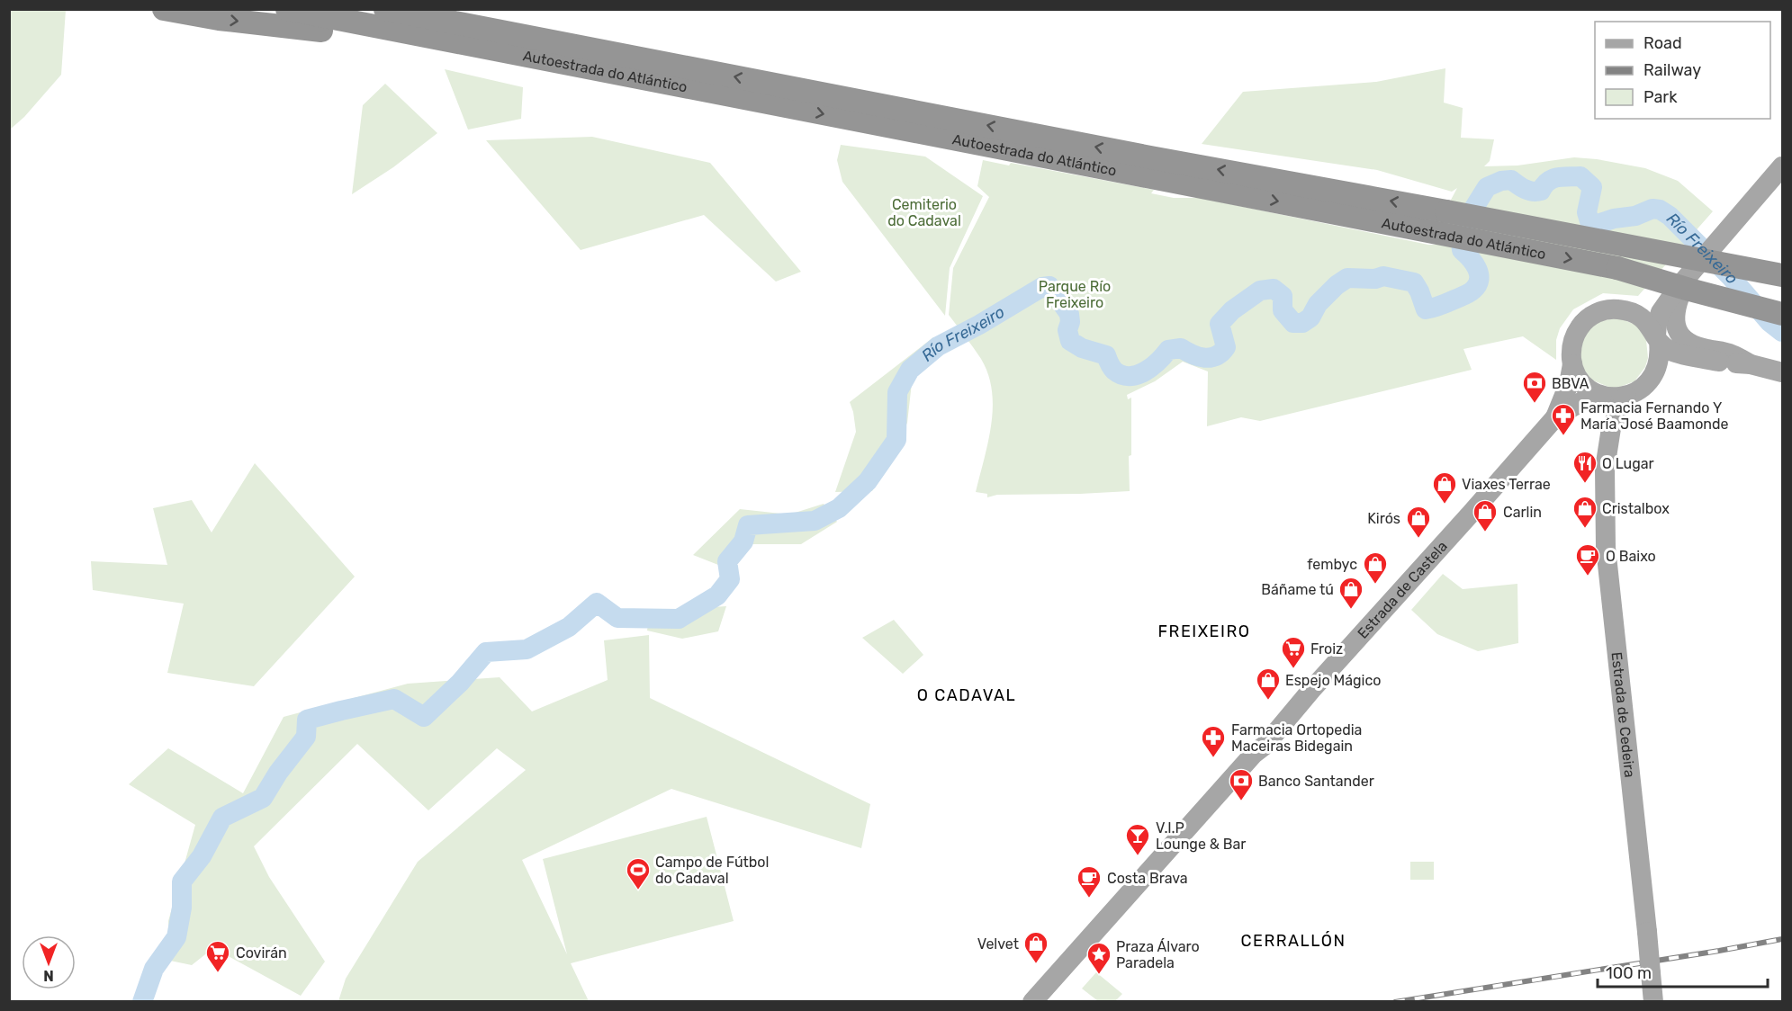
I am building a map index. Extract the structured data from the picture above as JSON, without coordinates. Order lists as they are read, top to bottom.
{
  "streets": {
    "highway": ["Autoestrada do Atlántico"],
    "main road": ["Estrada de Castela", "Estrada de Cedeira"]
  },
  "districts": ["FREIXEIRO", "O CADAVAL", "CERRALLÓN"],
  "water": ["Río Freixeiro"],
  "parks": ["Cemiterio do Cadaval", "Parque Río Freixeiro"],
  "places": {
    "bank": ["BBVA", "Banco Santander"],
    "pharmacy": ["Farmacia Fernando Y María José Baamonde", "Farmacia Ortopedia Maceiras Bidegain"],
    "restaurant": ["O Lugar"],
    "shop": [
      "Viaxes Terrae",
      "Cristalbox",
      "Carlin",
      "Kirós",
      "fembyc",
      "Báñame tú",
      "Espejo Mágico",
      "Velvet"
    ],
    "cafe": ["O Baixo", "Costa Brava"],
    "supermarket": ["Froiz", "Covirán"],
    "bar": ["V.I.P Lounge & Bar"],
    "sports": ["Campo de Fútbol do Cadaval"],
    "place": ["Praza Álvaro Paradela"]
  },
  "legend": ["Road", "Railway", "Park"],
  "scale_bar": "100 m",
  "north": "bottom"
}
